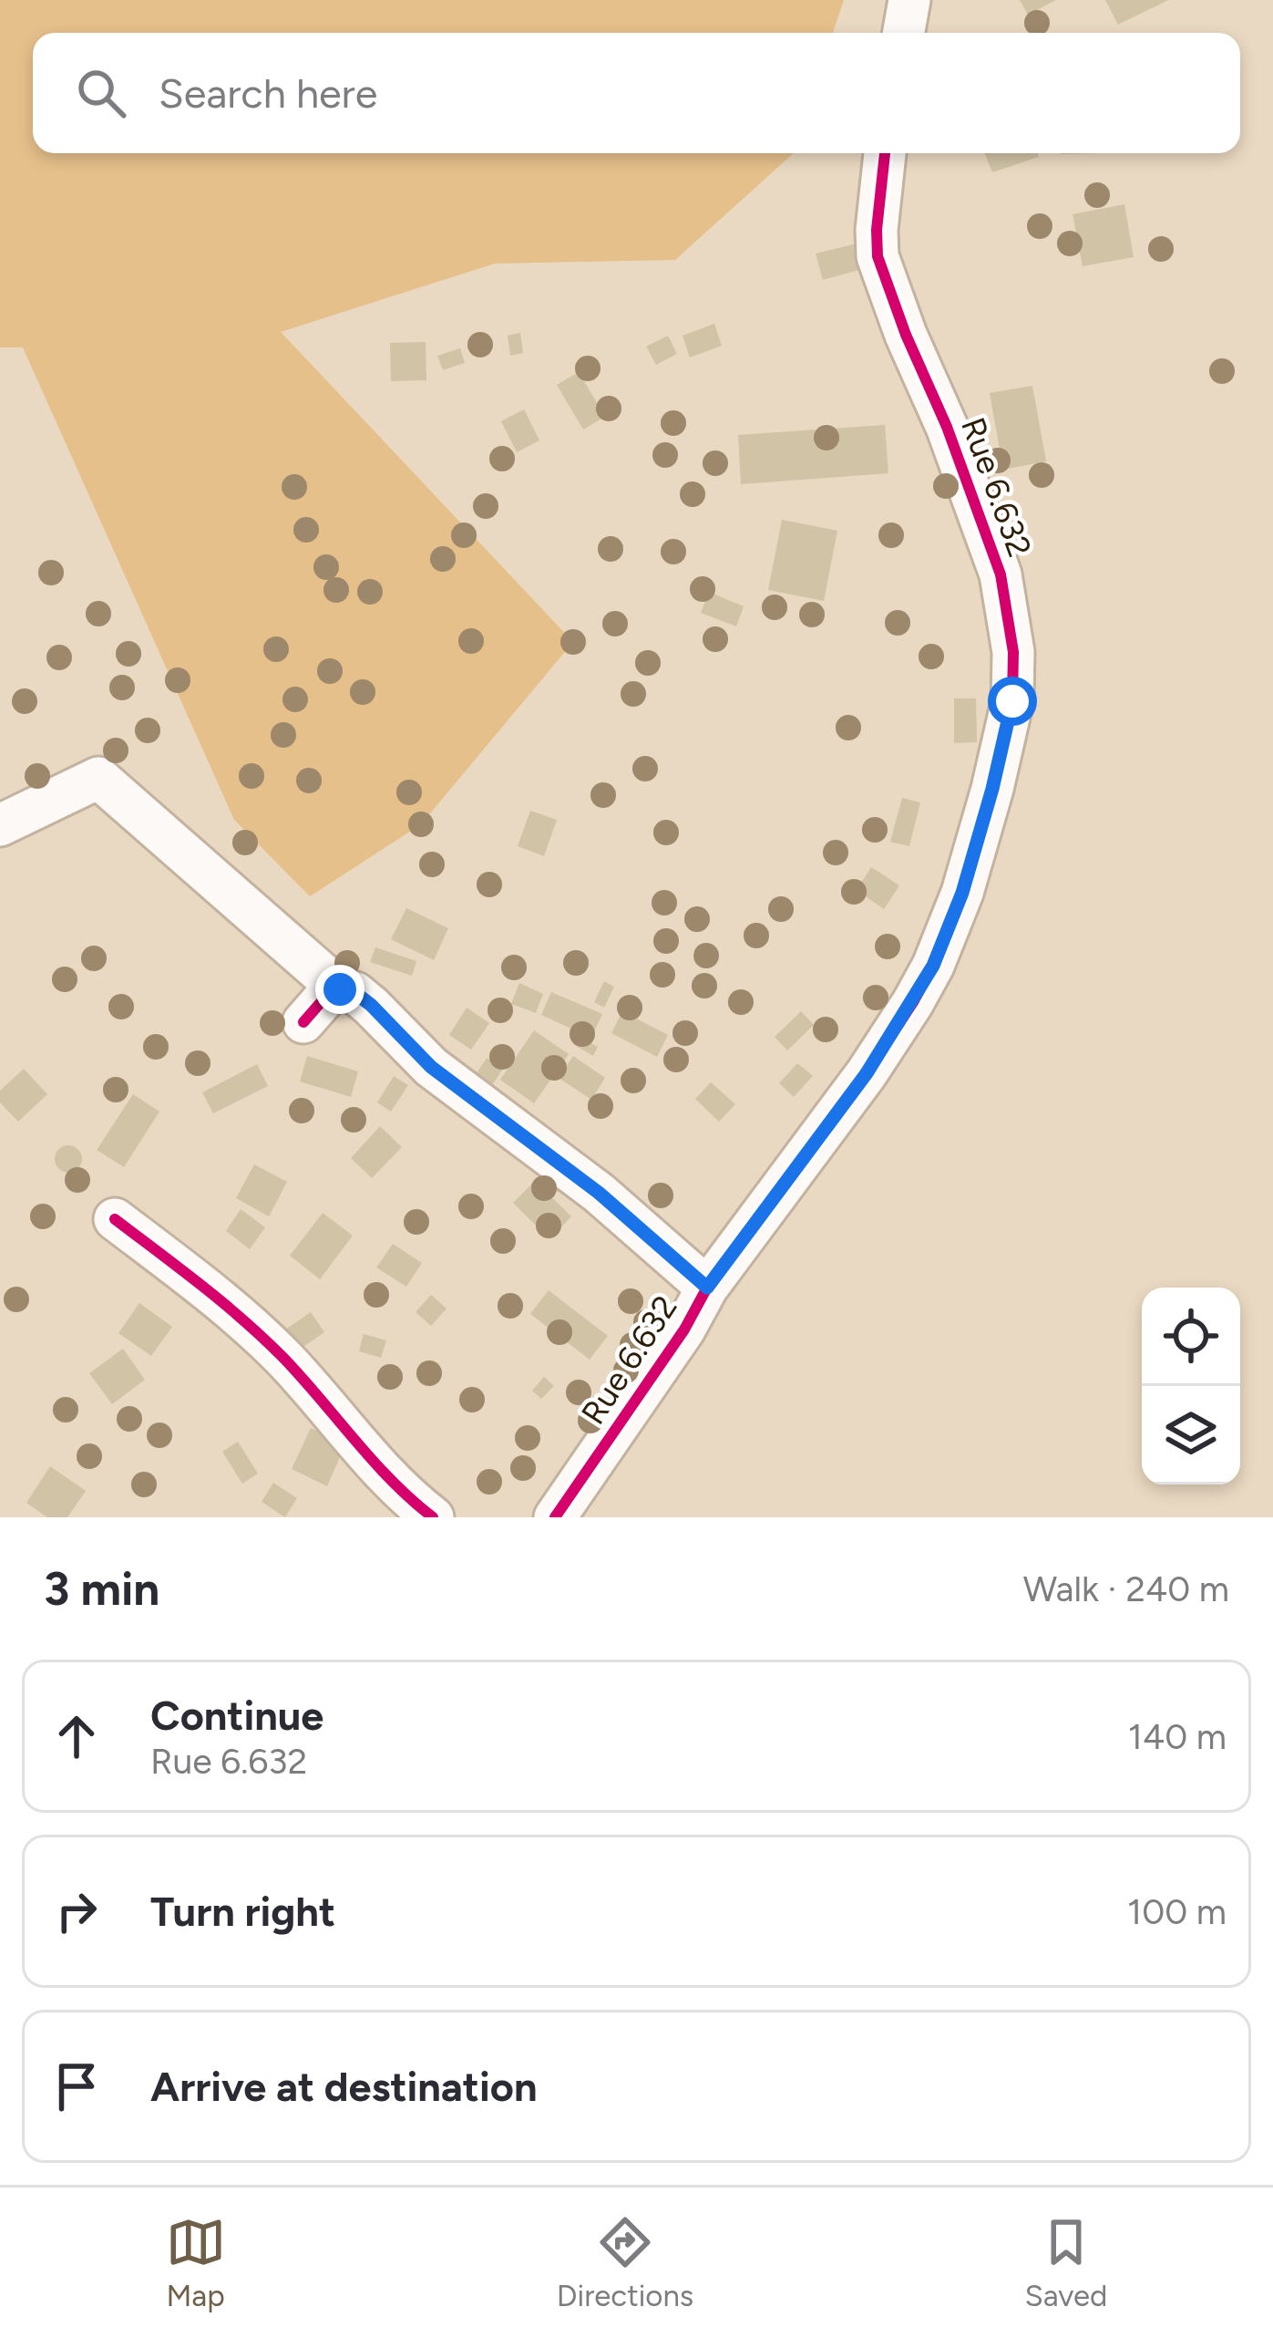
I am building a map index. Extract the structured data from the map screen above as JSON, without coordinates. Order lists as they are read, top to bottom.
{
  "streets": {
    "street": ["Rue 6.632"]
  },
  "page": {
    "search": "Search here",
    "heading": ["3 min", "Walk · 240 m"],
    "list": [
      ["Continue", "Rue 6.632", "140 m"],
      ["Turn right", "100 m"],
      "Arrive at destination"
    ],
    "nav": ["Map", "Directions", "Saved"]
  }
}
